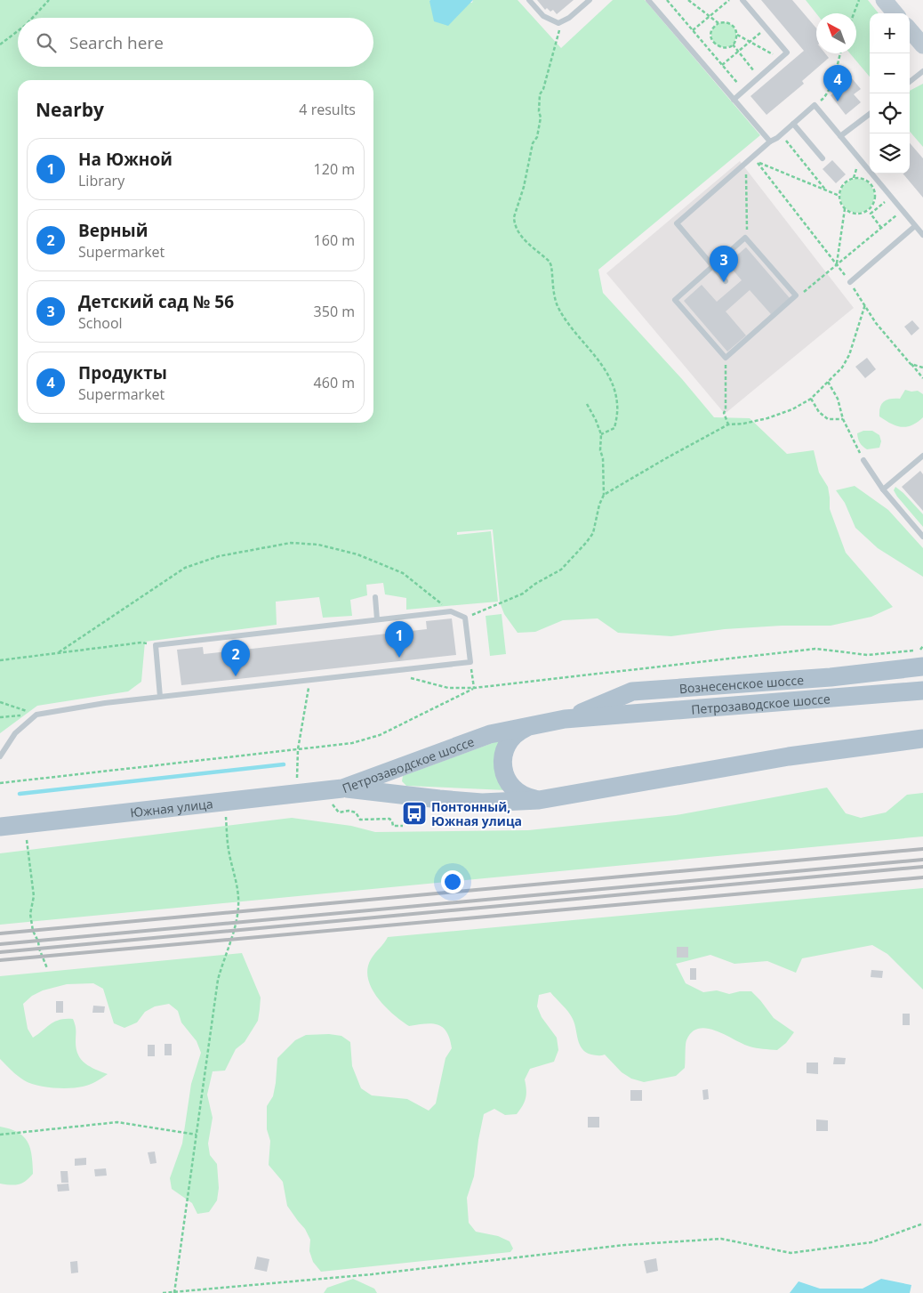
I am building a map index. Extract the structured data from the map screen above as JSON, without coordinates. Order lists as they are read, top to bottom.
{
  "streets": {
    "main road": ["Вознесенское шоссе", "Петрозаводское шоссе", "Южная улица"]
  },
  "crossings": [
    ["Вознесенское шоссе", "Петрозаводское шоссе"],
    ["Петрозаводское шоссе", "Южная улица"]
  ],
  "places": {
    "bus stop": ["Понтонный, Южная улица"]
  },
  "north": "top left",
  "page": {
    "map_buttons": ["+", "−"],
    "search": "Search here",
    "pins": [
      "4",
      "3",
      "1",
      "2"
    ],
    "heading": ["Nearby", "4 results"],
    "list": [
      {
        "mark": "1",
        "name": "На Южной",
        "note": "Library",
        "value": "120 m"
      },
      {
        "mark": "2",
        "name": "Верный",
        "note": "Supermarket",
        "value": "160 m"
      },
      {
        "mark": "3",
        "name": "Детский сад № 56",
        "note": "School",
        "value": "350 m"
      },
      {
        "mark": "4",
        "name": "Продукты",
        "note": "Supermarket",
        "value": "460 m"
      }
    ]
  }
}
